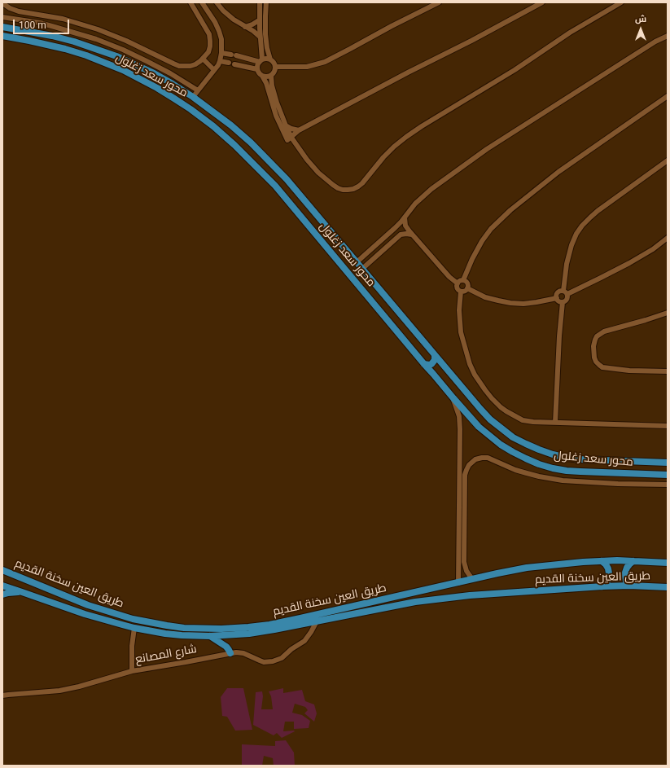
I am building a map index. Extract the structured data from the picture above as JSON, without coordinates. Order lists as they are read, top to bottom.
{
  "streets": {
    "main road": ["محور سعد زغلول", "طريق العين سخنة القديم"],
    "street": ["شارع المصانع"]
  },
  "crossings": [
    ["طريق العين سخنة القديم", "شارع المصانع"]
  ],
  "scale_bar": "100 m",
  "north": "top"
}
